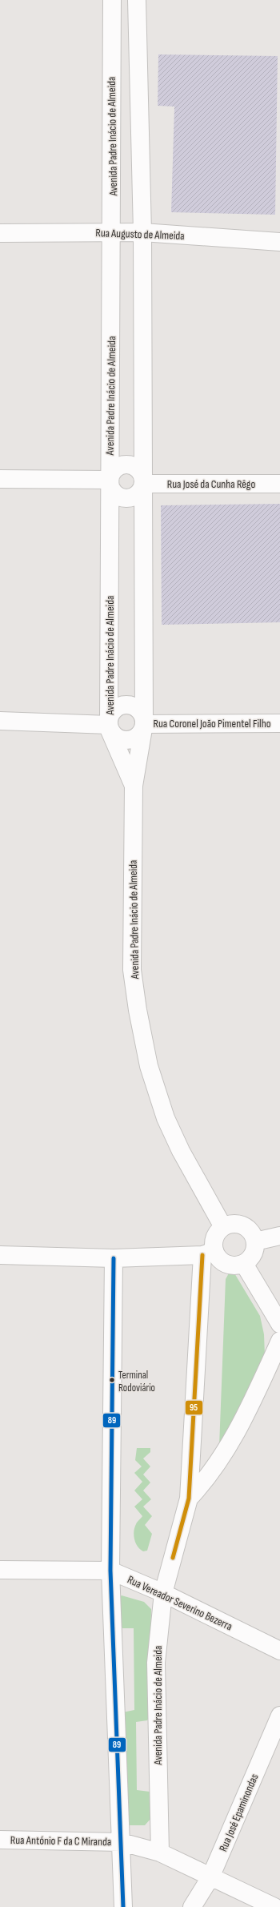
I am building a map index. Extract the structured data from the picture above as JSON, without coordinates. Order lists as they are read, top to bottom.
{
  "streets": {
    "street": [
      "Avenida Padre Inácio de Almeida",
      "Rua Augusto de Almeida",
      "Rua José da Cunha Rêgo",
      "Rua Coronel João Pimentel Filho",
      "Rua Vereador Severino Bezerra",
      "Rua José Epaminondas",
      "Rua António F da C Miranda"
    ]
  },
  "crossings": [
    ["Avenida Padre Inácio de Almeida", "Rua Augusto de Almeida"],
    ["Avenida Padre Inácio de Almeida", "Rua José da Cunha Rêgo"],
    ["Avenida Padre Inácio de Almeida", "Rua Coronel João Pimentel Filho"],
    ["Avenida Padre Inácio de Almeida", "Rua Vereador Severino Bezerra"]
  ],
  "places": ["Terminal Rodoviário"],
  "lines": ["transit line 95", "transit line 89"]
}
